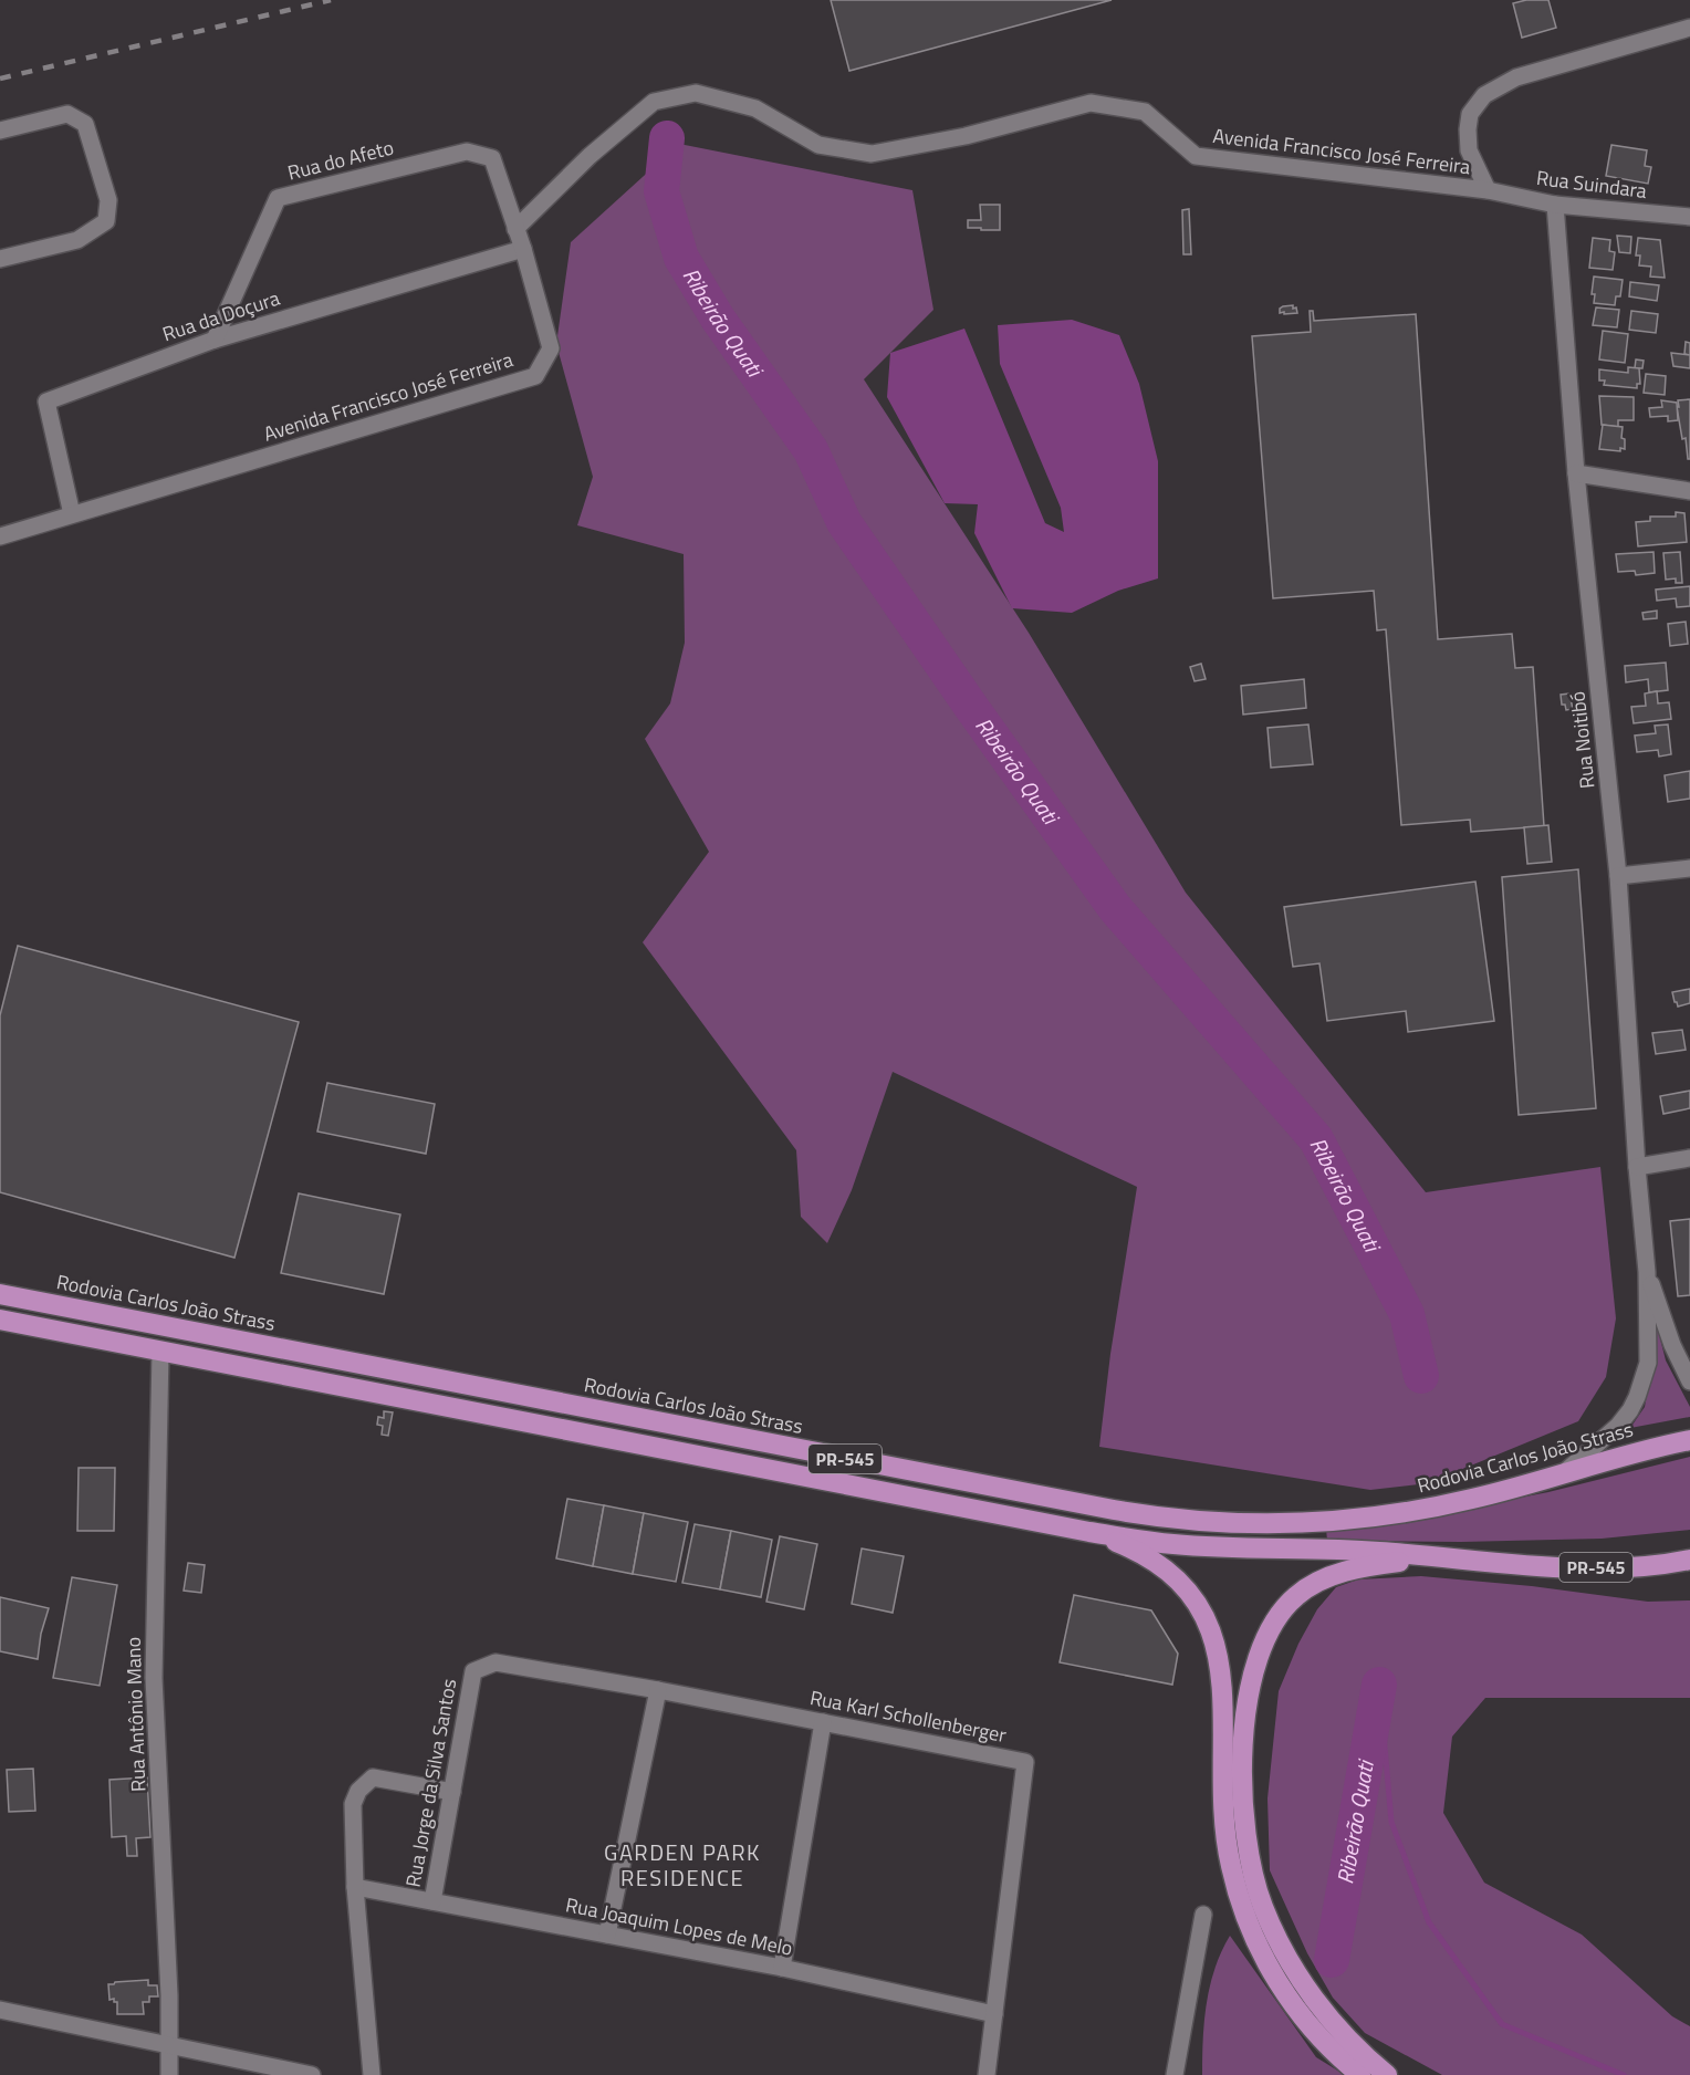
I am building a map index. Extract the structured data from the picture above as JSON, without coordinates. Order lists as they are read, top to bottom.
{
  "streets": {
    "highway": ["Rodovia Carlos João Strass", "PR-545"],
    "street": [
      "Avenida Francisco José Ferreira",
      "Rua do Afeto",
      "Rua Suindara",
      "Rua da Doçura",
      "Rua Noitibó",
      "Rua Antônio Mano",
      "Rua Karl Schollenberger",
      "Rua Jorge da Silva Santos",
      "Rua Joaquim Lopes de Melo"
    ]
  },
  "crossings": [
    ["Avenida Francisco José Ferreira", "Rua do Afeto"],
    ["Avenida Francisco José Ferreira", "Rua Suindara"],
    ["Avenida Francisco José Ferreira", "Rua da Doçura"],
    ["Rua do Afeto", "Rua da Doçura"],
    ["Rua Suindara", "Rua Noitibó"],
    ["Rua Noitibó", "Rodovia Carlos João Strass"],
    ["PR-545", "Rua Antônio Mano"],
    ["Rua Karl Schollenberger", "Rua Jorge da Silva Santos"],
    ["Rua Karl Schollenberger", "Rua Joaquim Lopes de Melo"],
    ["Rua Jorge da Silva Santos", "Rua Joaquim Lopes de Melo"]
  ],
  "districts": ["GARDEN PARK RESIDENCE"],
  "water": ["Ribeirão Quati"]
}
